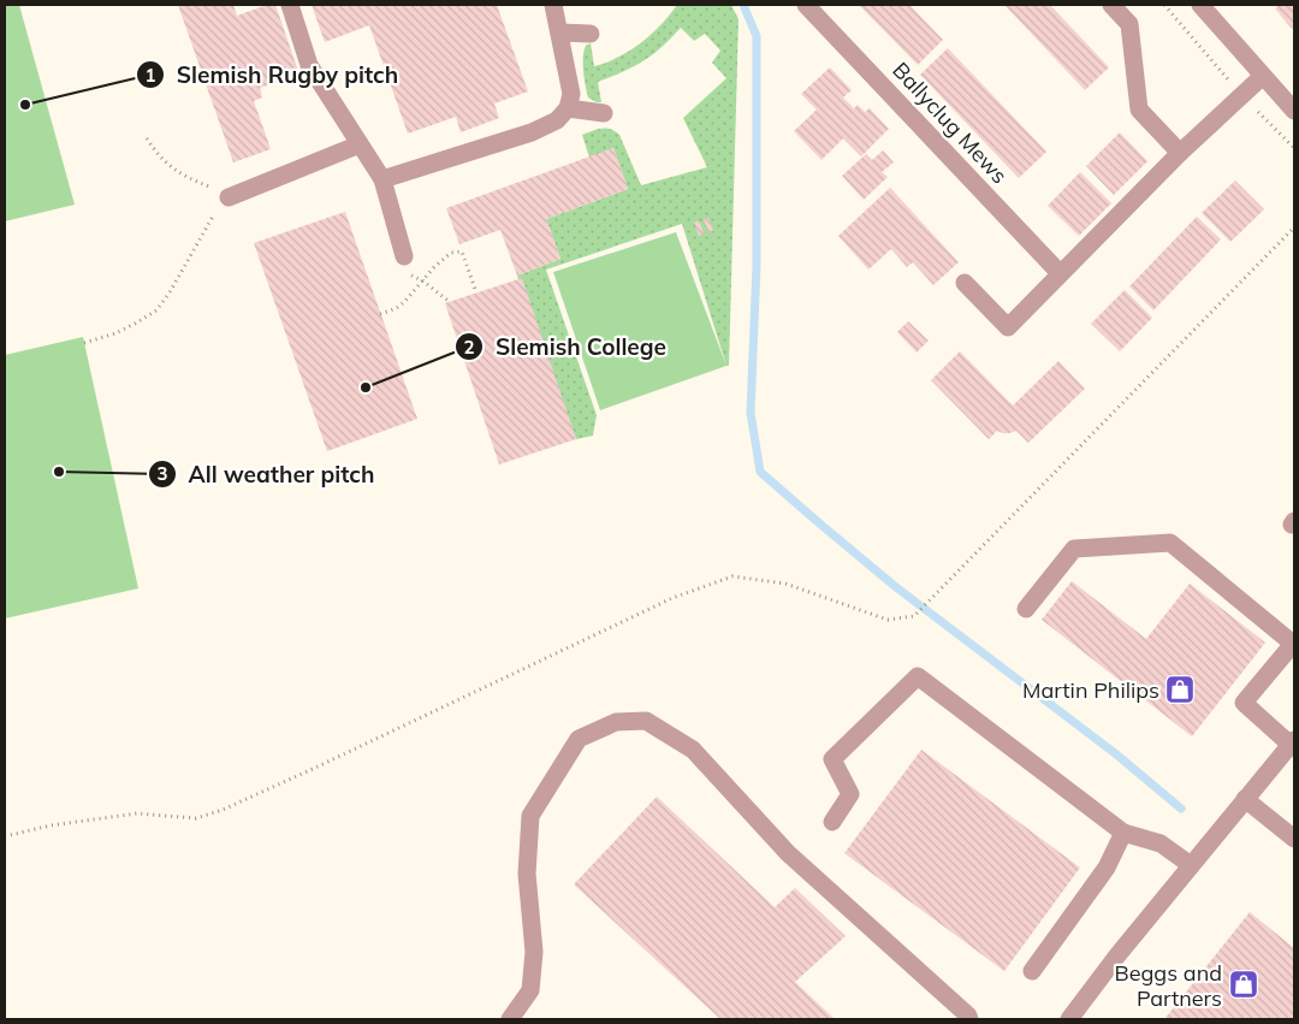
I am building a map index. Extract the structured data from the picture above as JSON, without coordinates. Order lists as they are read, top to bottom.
{
  "streets": {
    "street": ["Ballyclug Mews"]
  },
  "places": {
    "other": ["Slemish Rugby pitch", "Slemish College", "All weather pitch"],
    "shop": ["Martin Philips", "Beggs and Partners"]
  }
}
